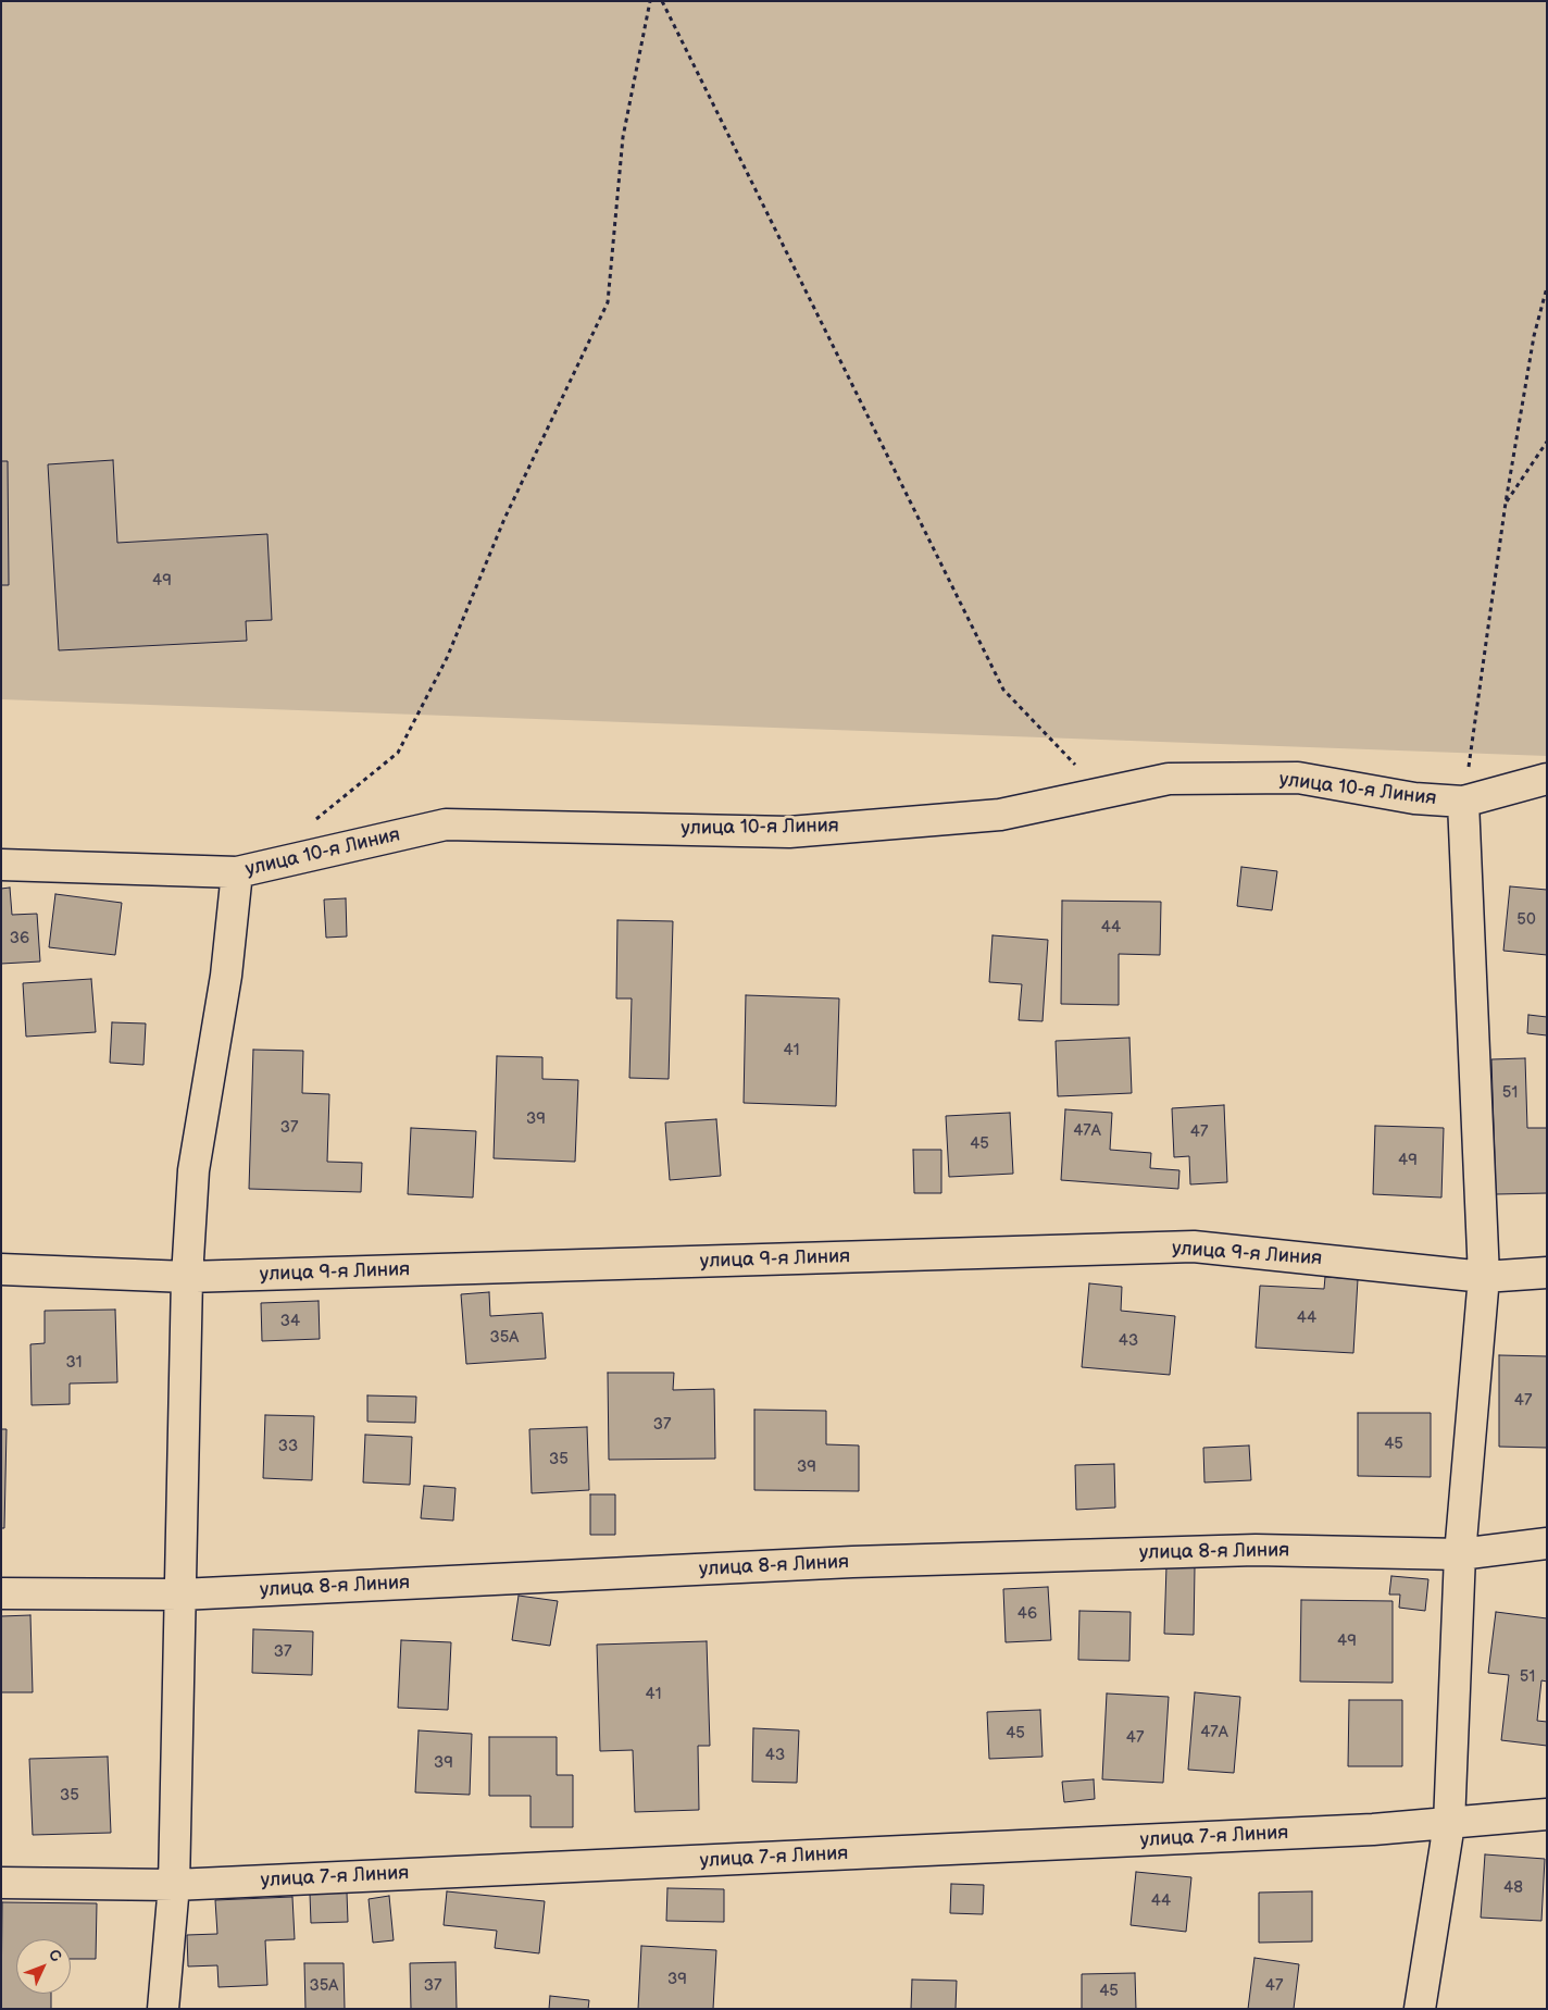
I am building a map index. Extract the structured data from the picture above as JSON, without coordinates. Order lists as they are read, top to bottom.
{
  "streets": {
    "street": [
      "улица 10-я Линия",
      "улица 9-я Линия",
      "улица 8-я Линия",
      "улица 7-я Линия"
    ]
  },
  "house_numbers": [
    "49",
    "50",
    "44",
    "36",
    "41",
    "51",
    "39",
    "37",
    "47А",
    "47",
    "45",
    "49",
    "44",
    "34",
    "35А",
    "43",
    "31",
    "47",
    "37",
    "45",
    "33",
    "35",
    "39",
    "46",
    "49",
    "37",
    "51",
    "41",
    "47А",
    "45",
    "47",
    "43",
    "39",
    "35",
    "48",
    "44",
    "39",
    "35А",
    "37",
    "47",
    "45"
  ],
  "north": "top right"
}
